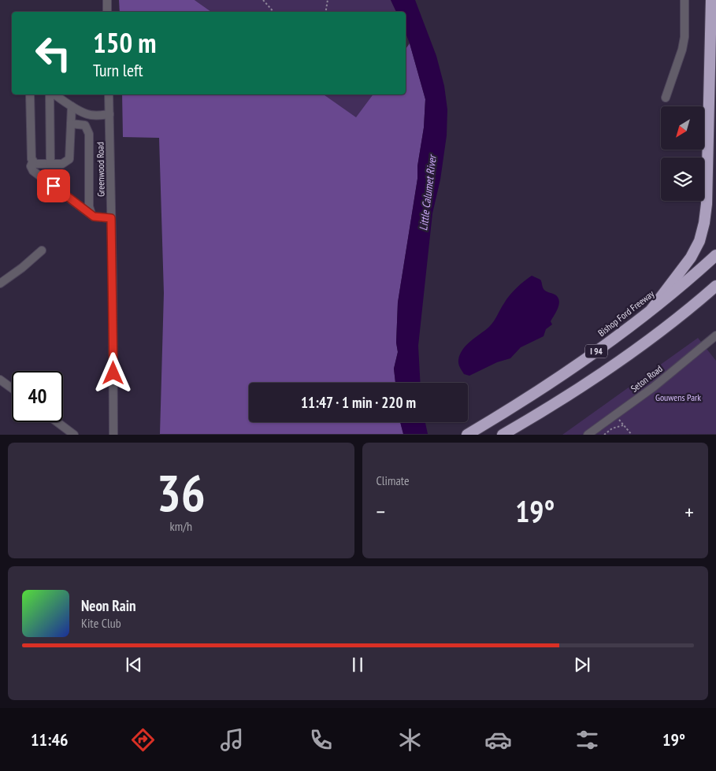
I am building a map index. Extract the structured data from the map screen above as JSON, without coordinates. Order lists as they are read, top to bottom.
{
  "streets": {
    "highway": ["Bishop Ford Freeway", "I 94"],
    "street": ["Greenwood Road", "Seton Road"]
  },
  "water": ["Little Calumet River"],
  "parks": ["Gouwens Park"],
  "north": "bottom left",
  "page": {
    "turn": ["150 m", "Turn left"],
    "limit": "40",
    "trip": "11:47 · 1 min · 220 m",
    "tile": [
      ["36", "km/h"],
      "Climate"
    ],
    "heat": ["−", "19°", "+"],
    "song": ["Neon Rain", "Kite Club"],
    "tabs": ["11:46", "19°"]
  }
}
